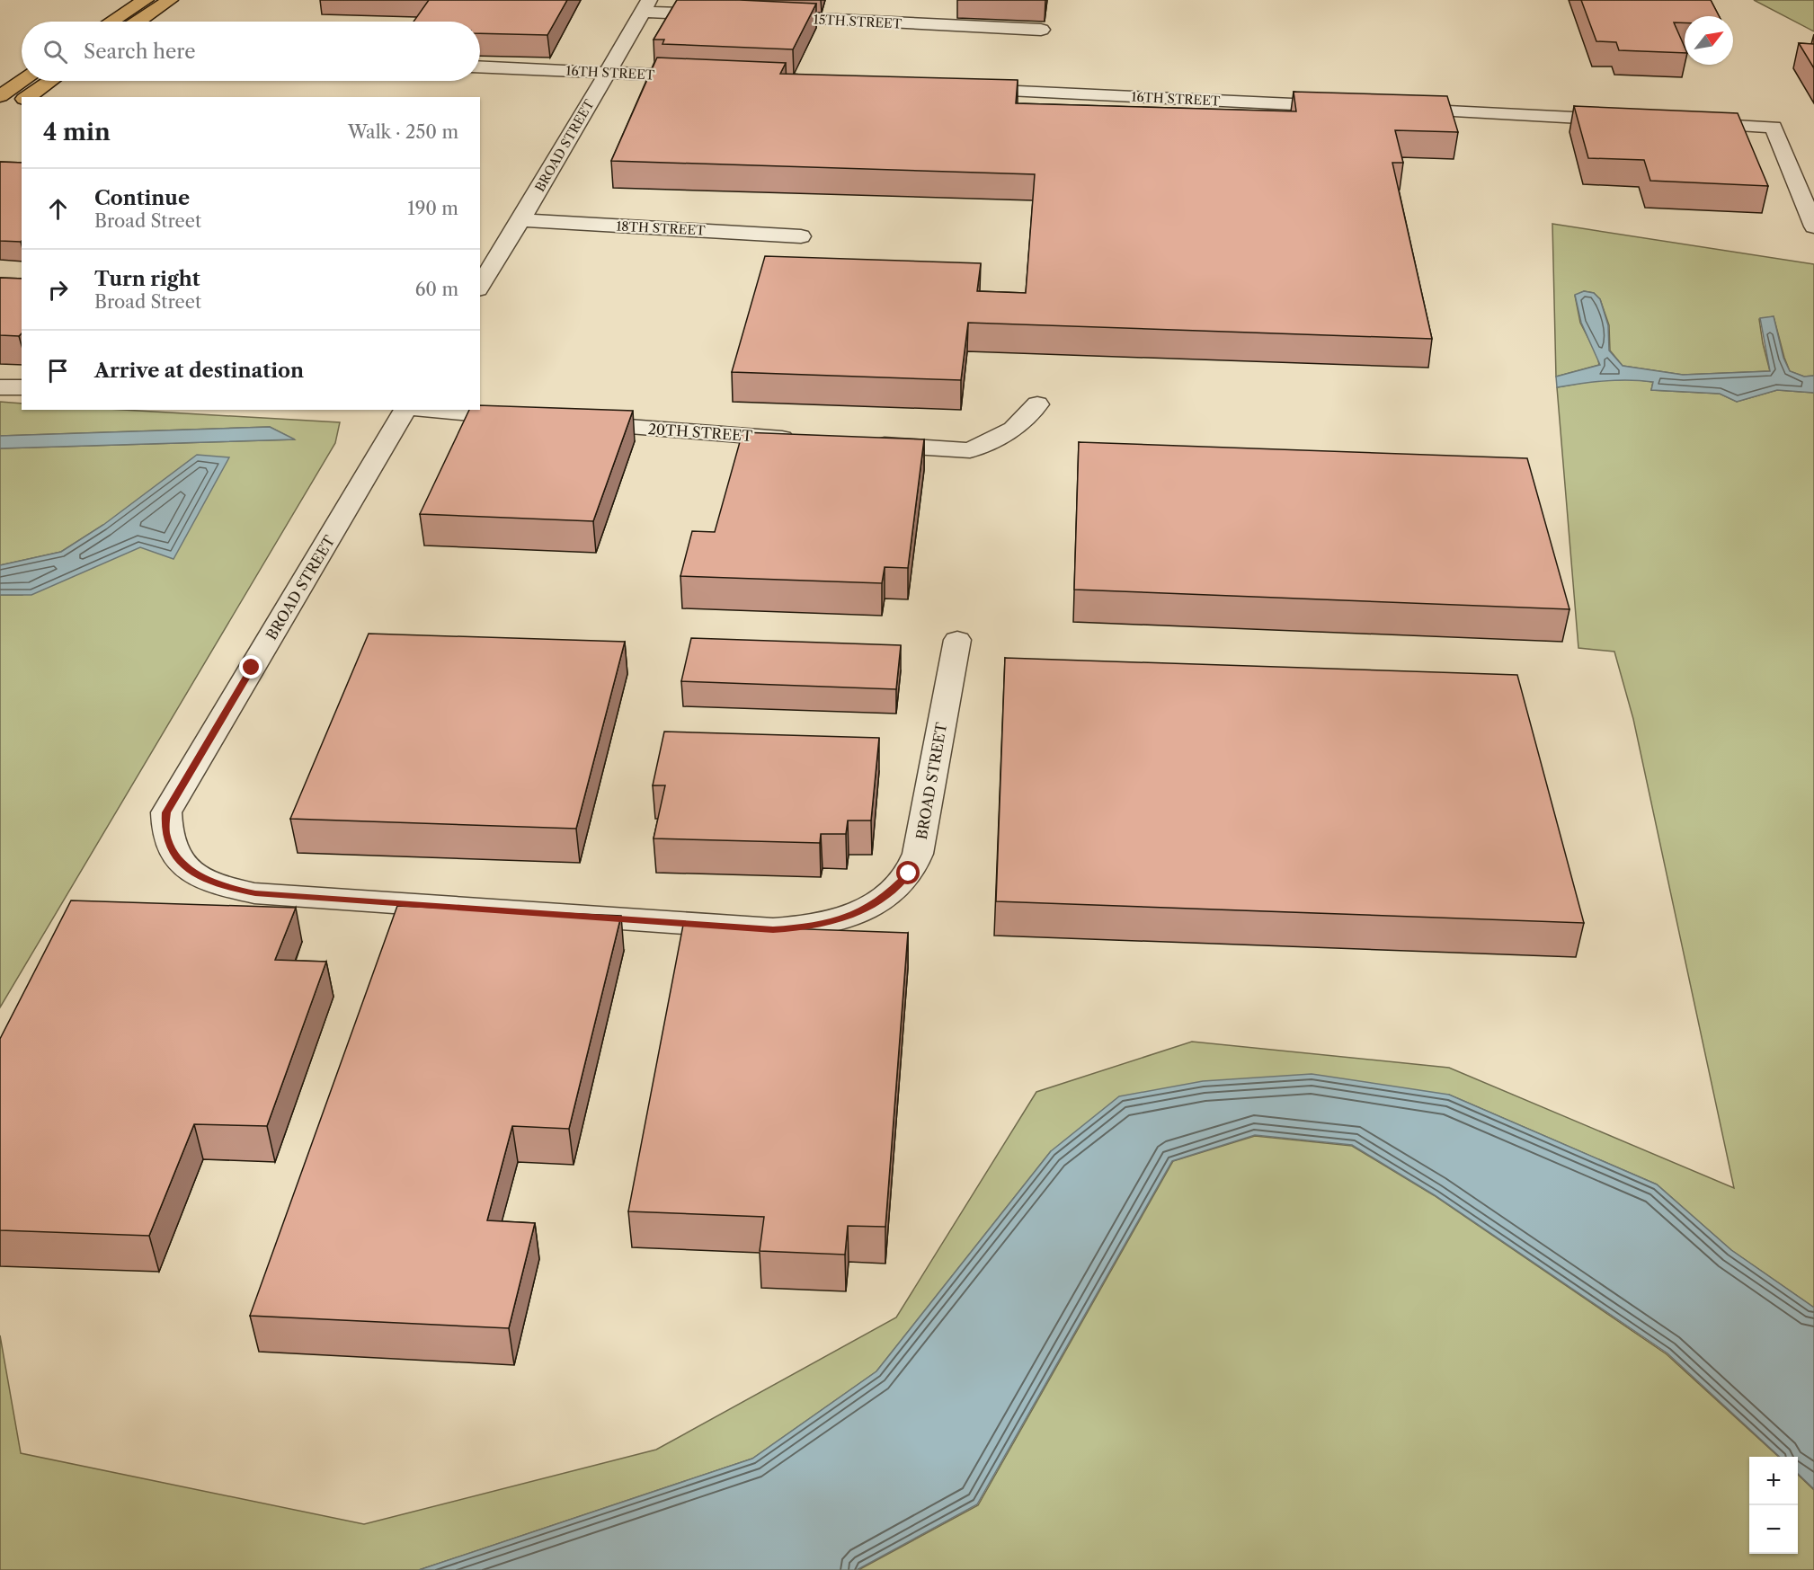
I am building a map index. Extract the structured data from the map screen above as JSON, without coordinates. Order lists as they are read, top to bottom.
{
  "streets": {
    "street": [
      "15TH STREET",
      "16TH STREET",
      "BROAD STREET",
      "18TH STREET",
      "20TH STREET"
    ]
  },
  "crossings": [
    ["16TH STREET", "BROAD STREET"],
    ["BROAD STREET", "18TH STREET"]
  ],
  "north": "top right",
  "page": {
    "search": "Search here",
    "heading": ["4 min", "Walk · 250 m"],
    "list": [
      ["Continue", "Broad Street", "190 m"],
      ["Turn right", "Broad Street", "60 m"],
      "Arrive at destination"
    ],
    "map_buttons": ["+", "−"]
  }
}
